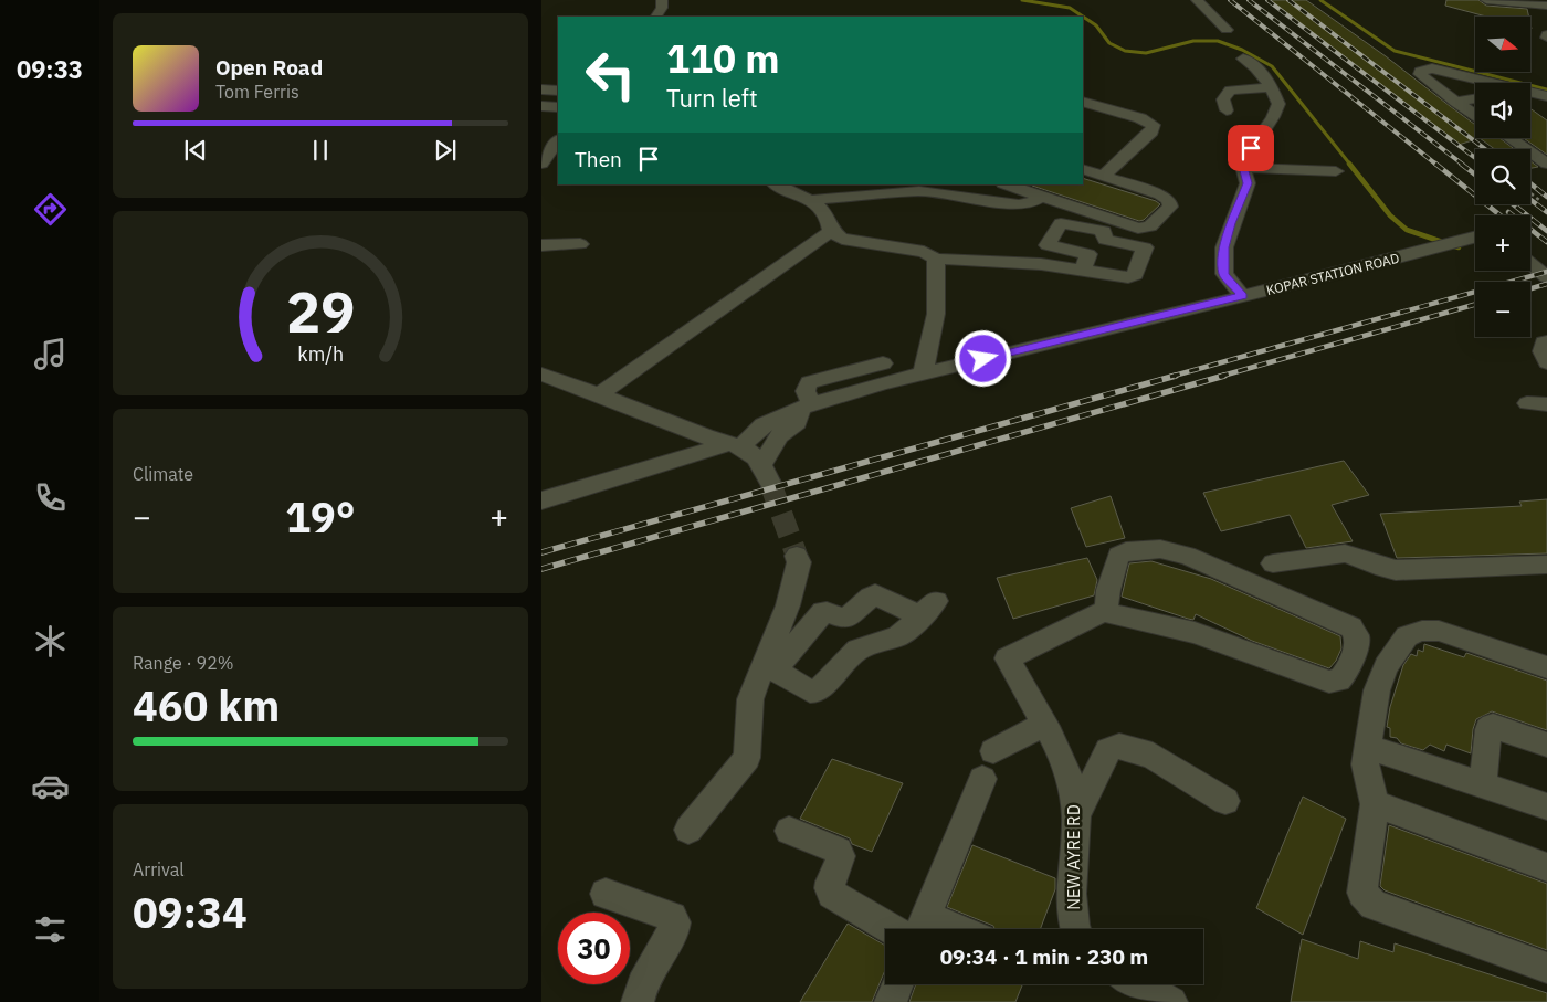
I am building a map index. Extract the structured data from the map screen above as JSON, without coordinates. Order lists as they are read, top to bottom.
{
  "streets": {
    "street": ["KOPAR STATION ROAD", "NEW AYRE RD"]
  },
  "north": "right",
  "page": {
    "tabs": "09:33",
    "map_buttons": ["+", "−"],
    "turn": ["110 m", "Turn left"],
    "song": ["Open Road", "Tom Ferris"],
    "then": "Then",
    "tile": [
      "Climate",
      ["Range · 92%", "460 km"],
      ["Arrival", "09:34"]
    ],
    "heat": ["−", "19°", "+"],
    "limit": "30",
    "trip": "09:34 · 1 min · 230 m",
    "gauge": ["29", "km/h"]
  }
}
